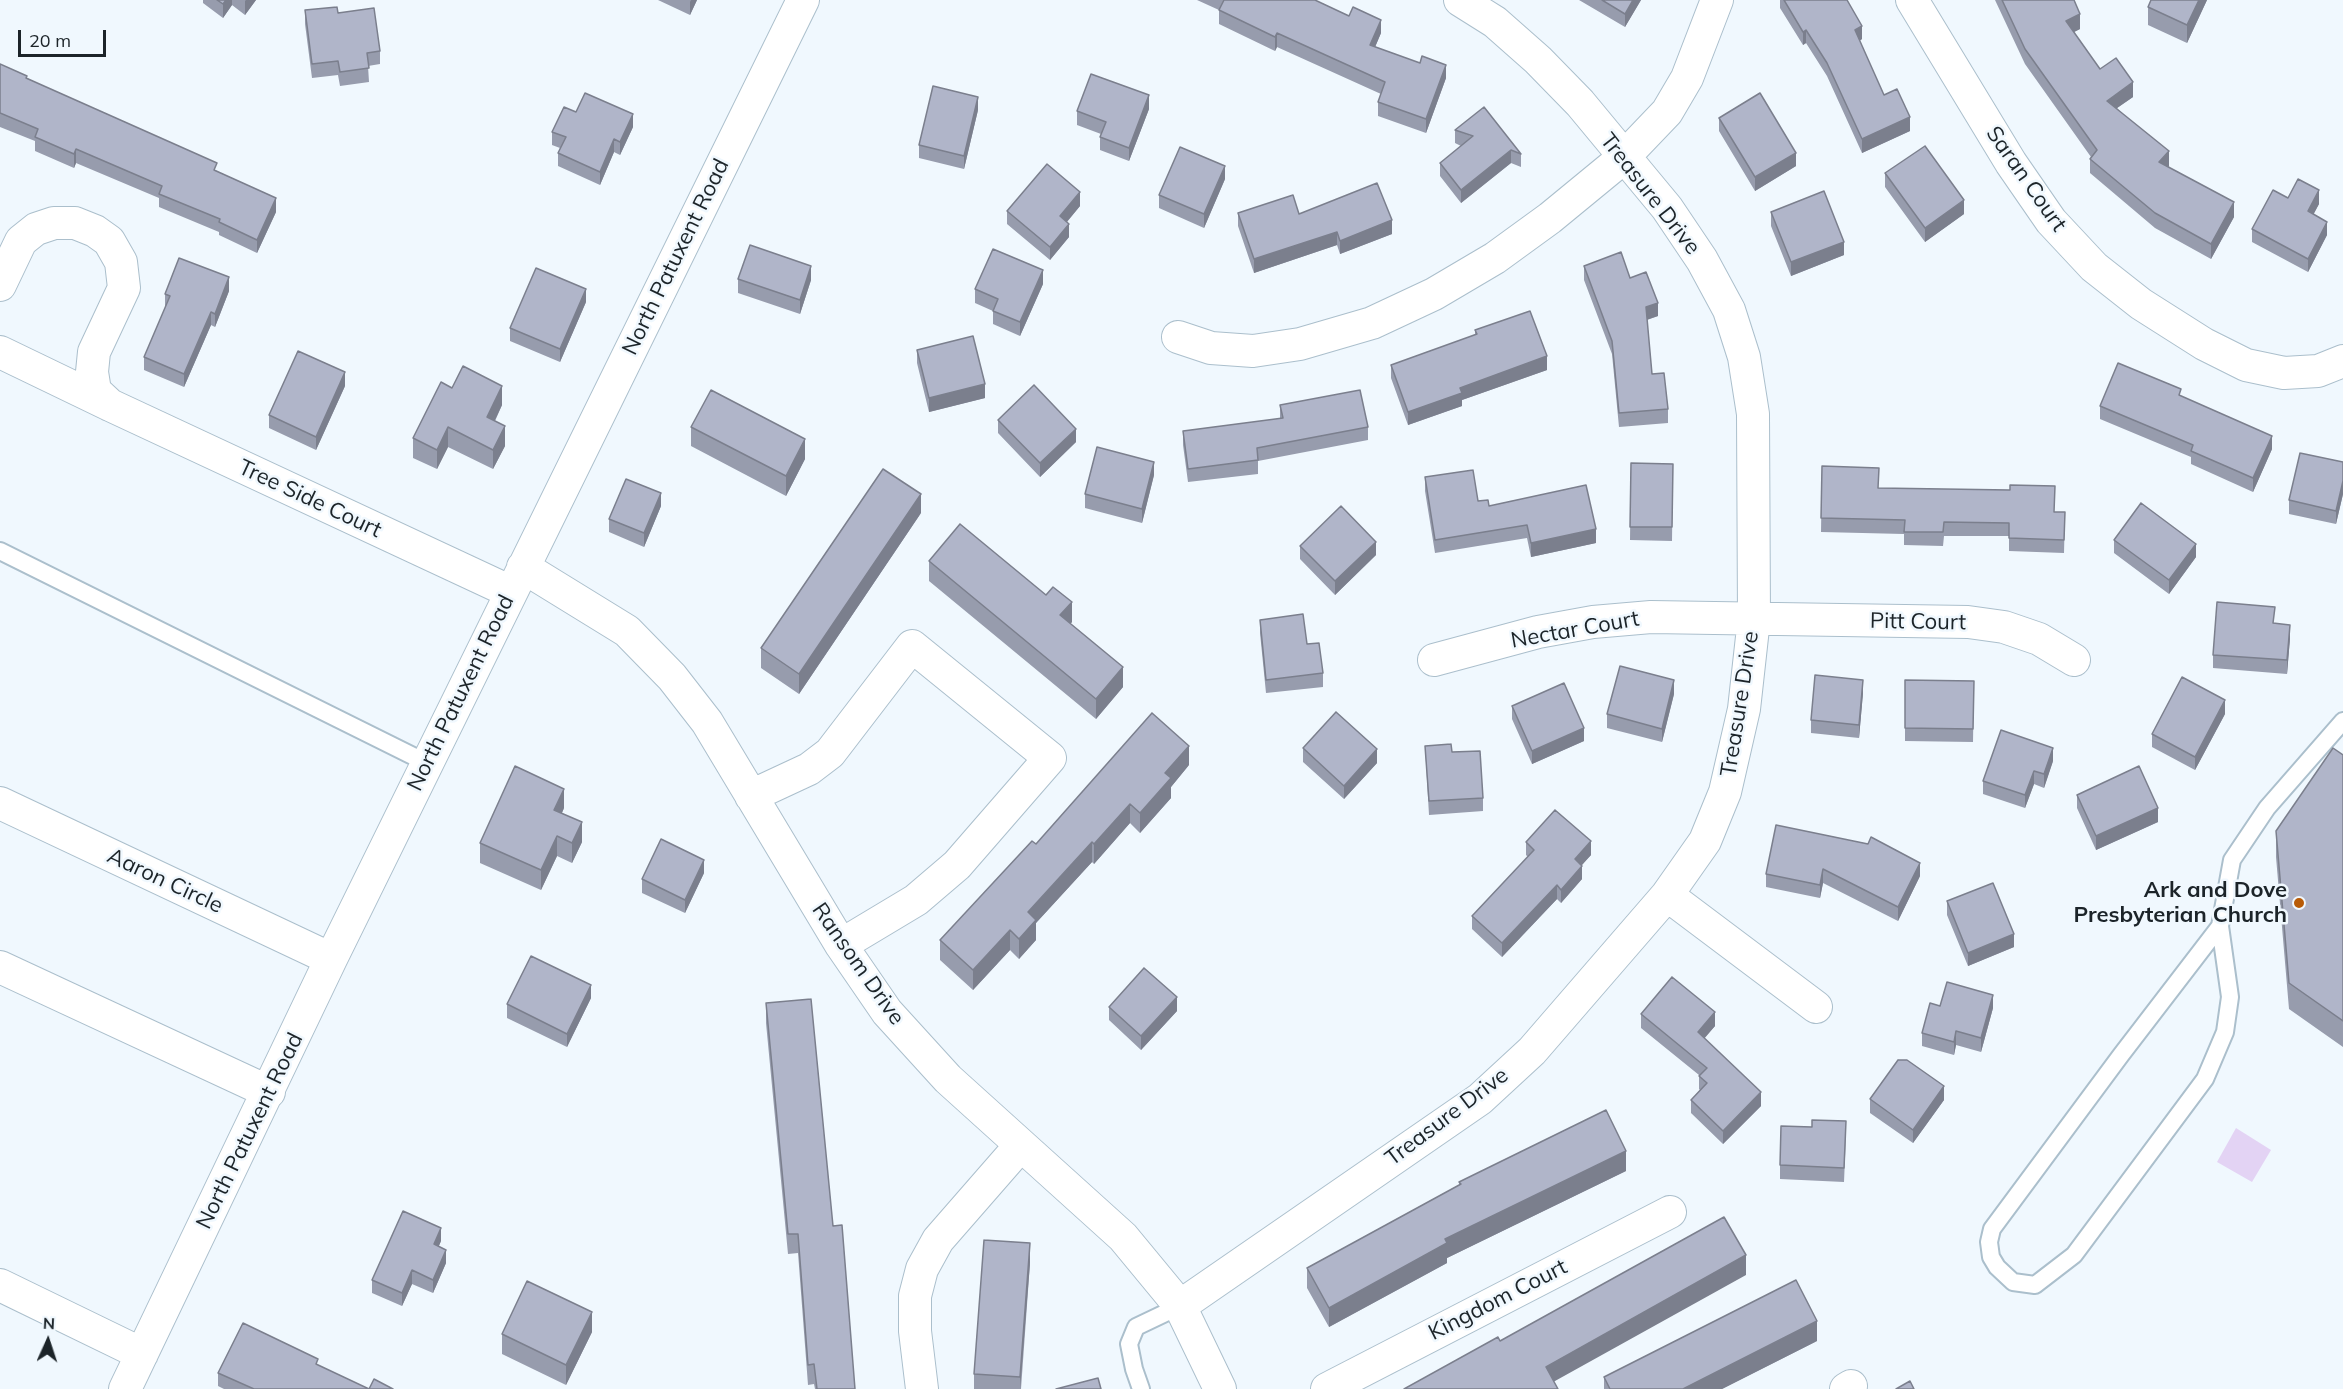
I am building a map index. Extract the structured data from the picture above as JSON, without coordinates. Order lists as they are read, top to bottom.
{
  "streets": {
    "street": [
      "Saran Court",
      "Treasure Drive",
      "North Patuxent Road",
      "Tree Side Court",
      "Pitt Court",
      "Nectar Court",
      "Aaron Circle",
      "Ransom Drive",
      "Kingdom Court"
    ]
  },
  "crossings": [
    ["Treasure Drive", "Pitt Court"],
    ["Treasure Drive", "Nectar Court"],
    ["Treasure Drive", "Ransom Drive"],
    ["North Patuxent Road", "Tree Side Court"],
    ["North Patuxent Road", "Aaron Circle"],
    ["North Patuxent Road", "Ransom Drive"],
    ["Tree Side Court", "Ransom Drive"],
    ["Pitt Court", "Nectar Court"]
  ],
  "places": ["Ark and Dove Presbyterian Church"],
  "scale_bar": "20 m",
  "north": "top"
}
